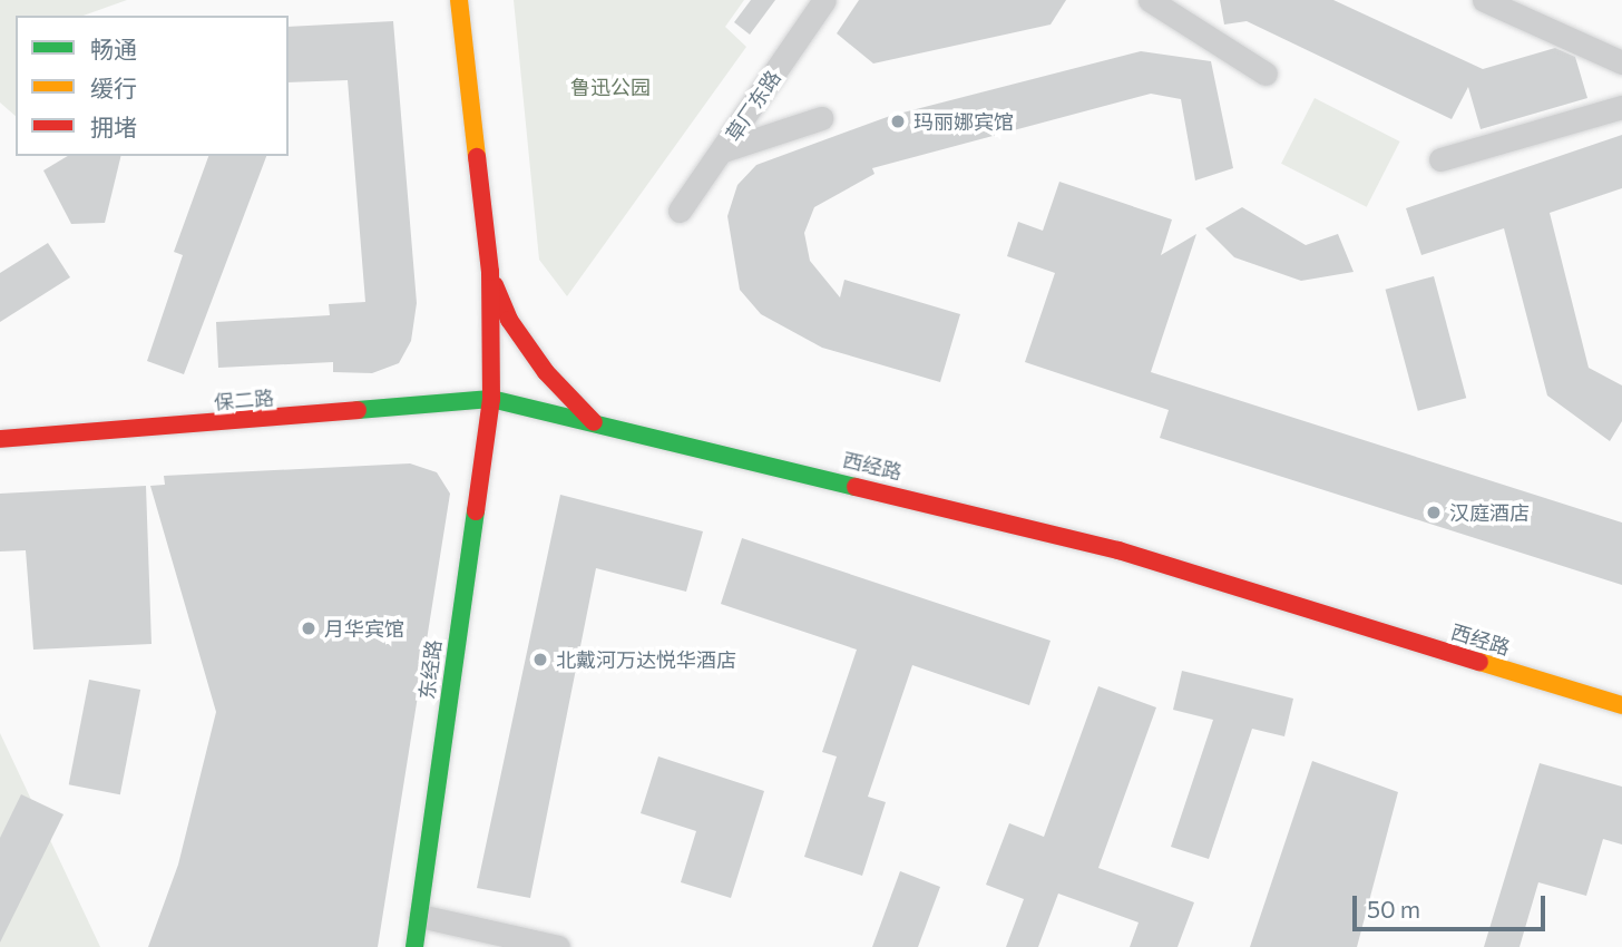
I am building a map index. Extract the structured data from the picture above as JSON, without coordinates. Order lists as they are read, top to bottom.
{
  "streets": {
    "main road": ["保二路", "西经路", "东经路"],
    "street": ["草厂东路"]
  },
  "crossings": [
    ["保二路", "西经路"],
    ["保二路", "东经路"],
    ["西经路", "东经路"]
  ],
  "parks": ["鲁迅公园"],
  "places": [
    "玛丽娜宾馆",
    "汉庭酒店",
    "月华宾馆",
    "北戴河万达悦华酒店"
  ],
  "legend": ["畅通", "缓行", "拥堵"],
  "scale_bar": "50 m"
}
